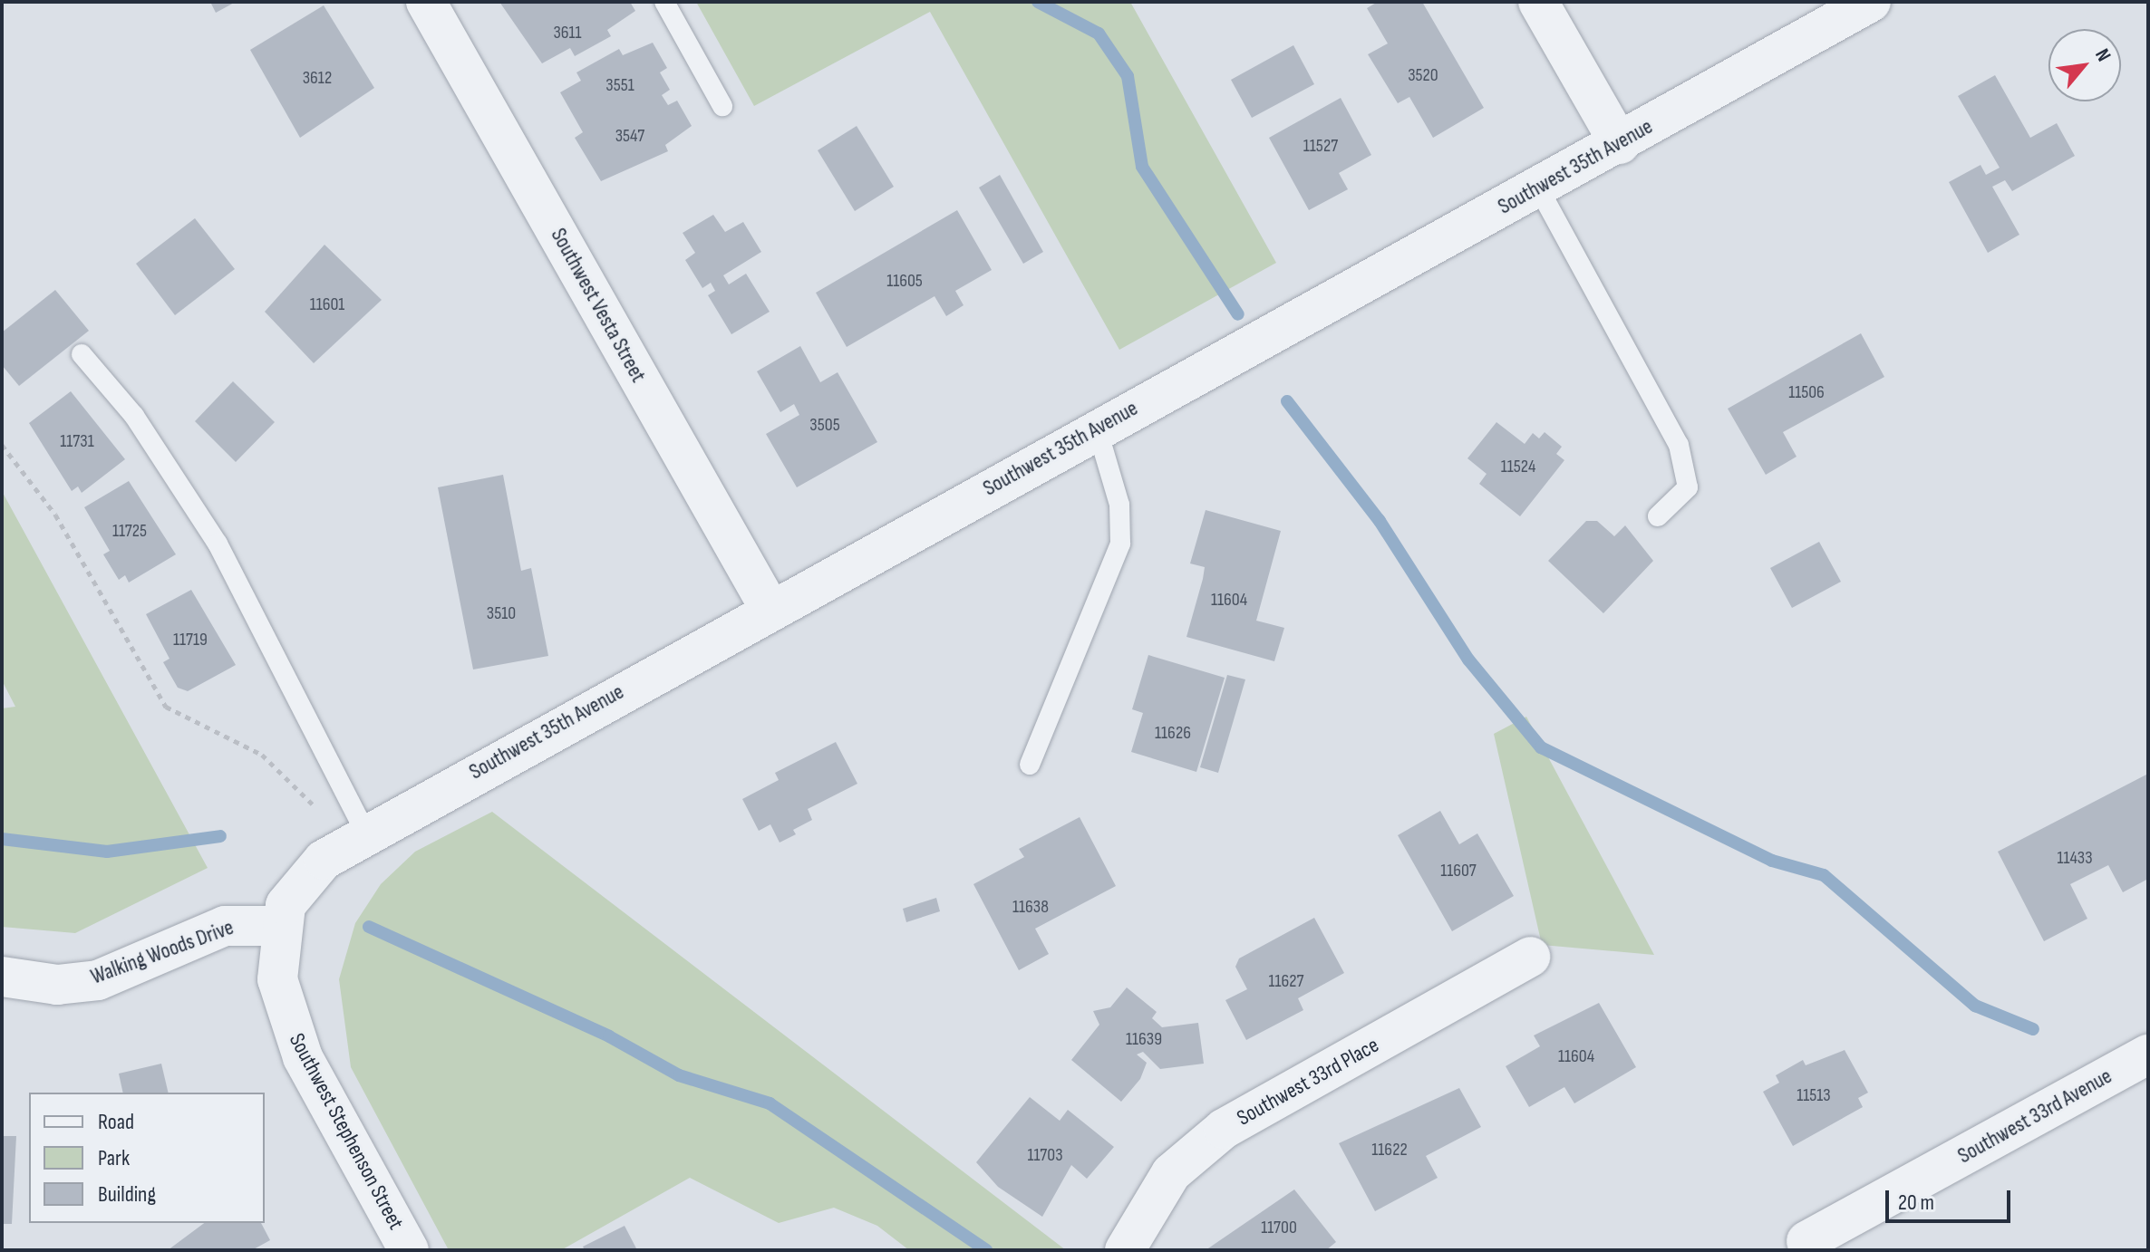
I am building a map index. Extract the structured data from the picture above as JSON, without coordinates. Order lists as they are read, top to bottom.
{
  "streets": {
    "street": [
      "Southwest 35th Avenue",
      "Southwest Vesta Street",
      "Walking Woods Drive",
      "Southwest 33rd Place",
      "Southwest 33rd Avenue",
      "Southwest Stephenson Street"
    ]
  },
  "crossings": [
    ["Southwest 35th Avenue", "Southwest Vesta Street"],
    ["Southwest 35th Avenue", "Walking Woods Drive"],
    ["Southwest 35th Avenue", "Southwest Stephenson Street"],
    ["Walking Woods Drive", "Southwest Stephenson Street"]
  ],
  "house_numbers": [
    "3611",
    "3520",
    "3612",
    "3551",
    "3547",
    "11527",
    "11605",
    "11601",
    "11506",
    "3505",
    "11731",
    "11524",
    "11725",
    "11604",
    "3510",
    "11719",
    "11626",
    "11433",
    "11607",
    "11638",
    "11627",
    "11639",
    "11604",
    "11513",
    "11622",
    "11703",
    "11700"
  ],
  "legend": ["Road", "Park", "Building"],
  "scale_bar": "20 m",
  "north": "top right"
}
